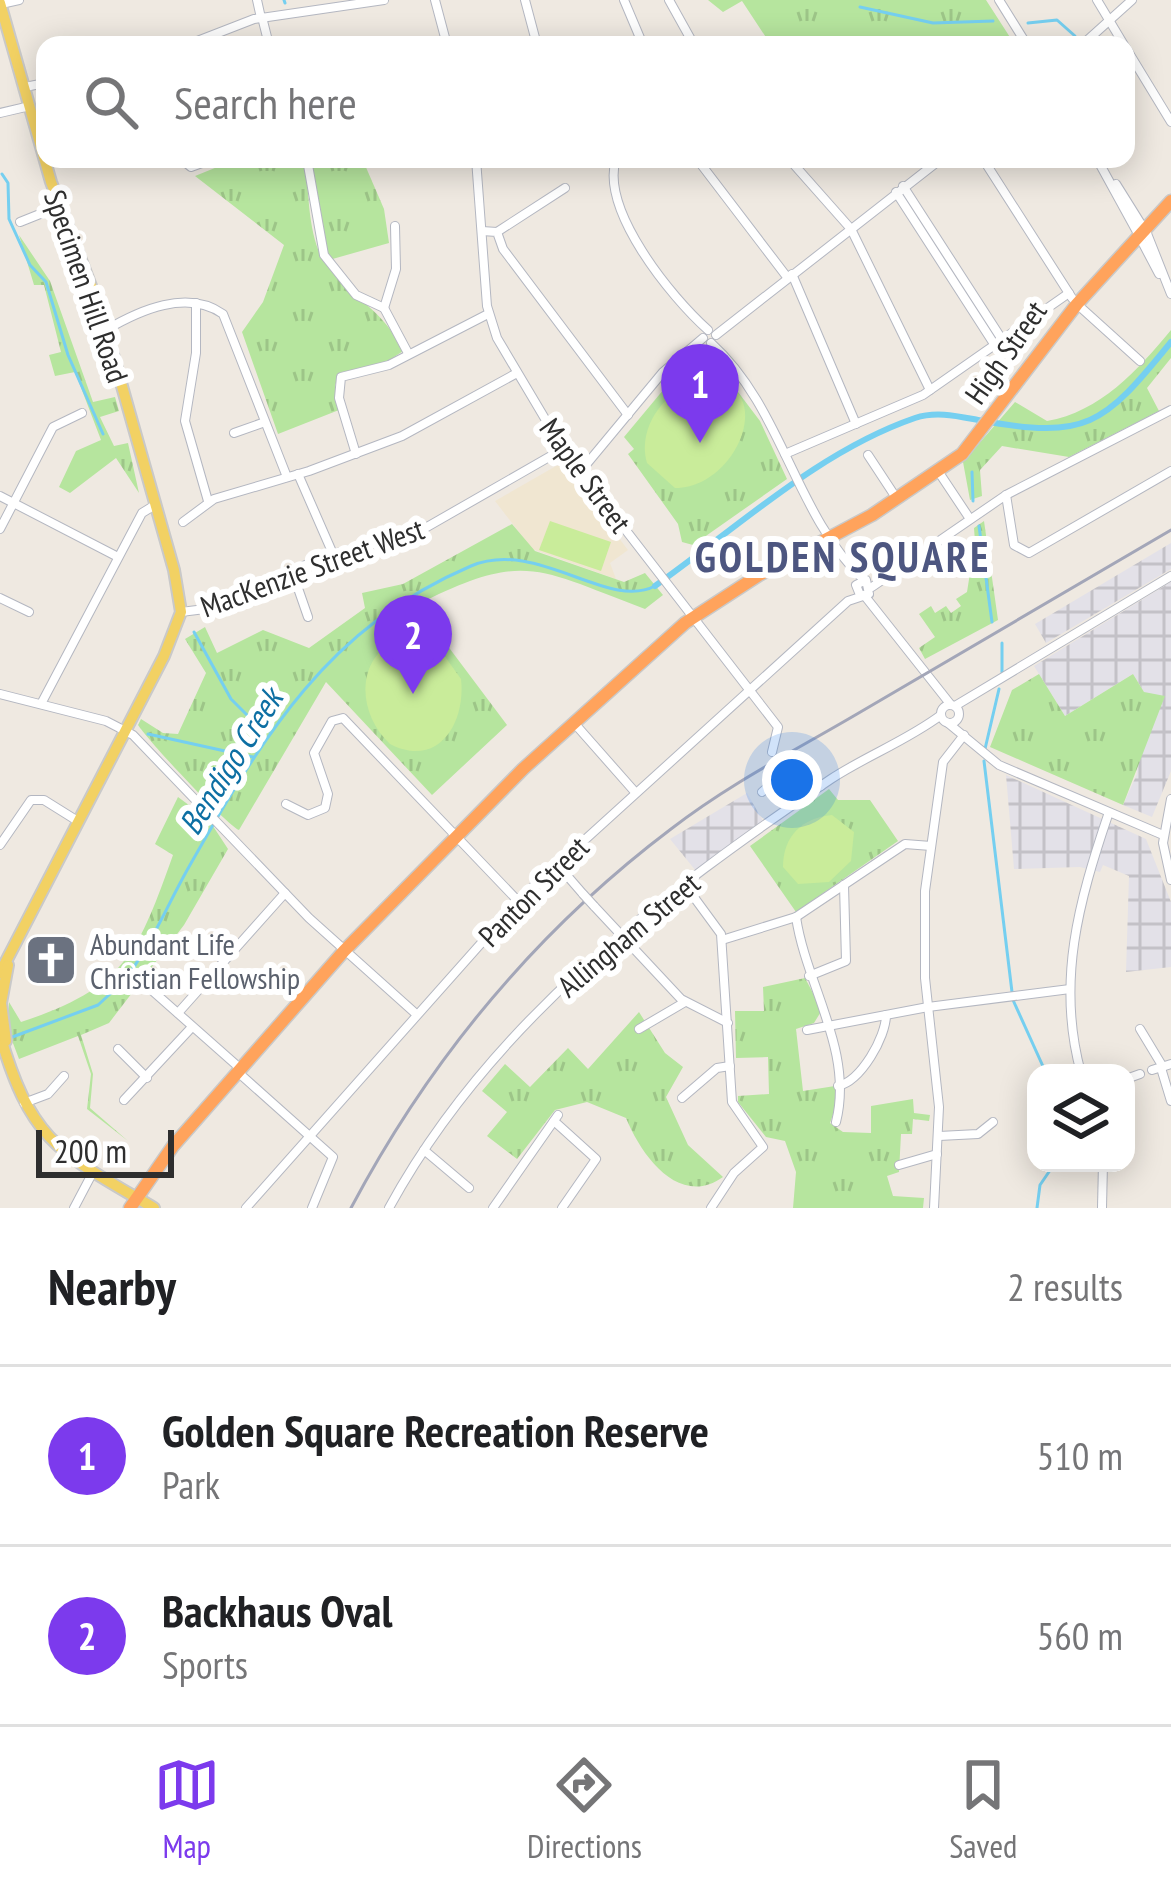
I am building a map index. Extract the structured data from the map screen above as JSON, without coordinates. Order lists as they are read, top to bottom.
{
  "streets": {
    "highway": ["High Street"],
    "main road": ["Specimen Hill Road", "MacKenzie Street West"],
    "street": ["Maple Street", "Panton Street", "Allingham Street"]
  },
  "crossings": [
    ["Specimen Hill Road", "MacKenzie Street West"],
    ["High Street", "Maple Street"],
    ["High Street", "MacKenzie Street West"],
    ["Maple Street", "MacKenzie Street West"],
    ["Maple Street", "Panton Street"]
  ],
  "districts": ["GOLDEN SQUARE"],
  "water": ["Bendigo Creek"],
  "places": {
    "church": ["Abundant Life Christian Fellowship"]
  },
  "scale_bar": "200 m",
  "page": {
    "search": "Search here",
    "pins": ["1", "2"],
    "scale": "200 m",
    "heading": ["Nearby", "2 results"],
    "list": [
      {
        "mark": "1",
        "name": "Golden Square Recreation Reserve",
        "note": "Park",
        "value": "510 m"
      },
      {
        "mark": "2",
        "name": "Backhaus Oval",
        "note": "Sports",
        "value": "560 m"
      }
    ],
    "nav": ["Map", "Directions", "Saved"]
  }
}
